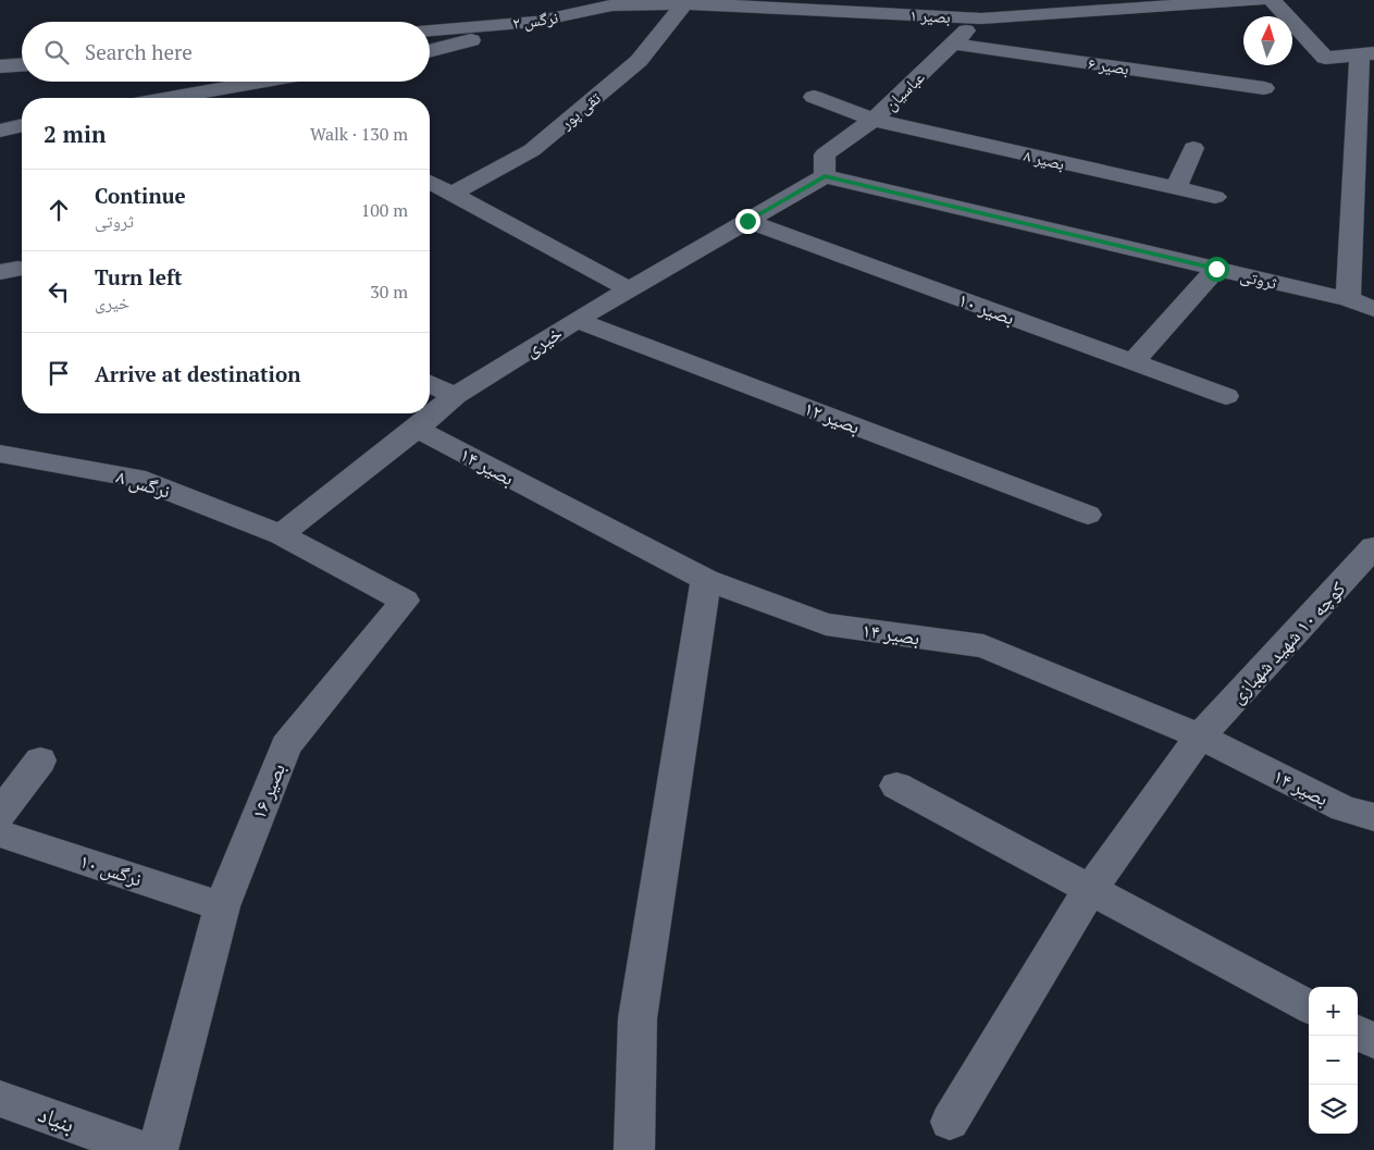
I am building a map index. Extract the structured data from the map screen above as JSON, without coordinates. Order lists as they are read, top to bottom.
{
  "streets": {
    "street": [
      "بصیر ۱",
      "نرگس ۲",
      "بصیر ۶",
      "عباسیان",
      "تقی پور",
      "بصیر ۸",
      "ثروتی",
      "بصیر ۱۰",
      "خیری",
      "بصیر ۱۲",
      "بصیر ۱۴",
      "نرگس ۸",
      "کوچه ۱۰ شهید شهبازی",
      "بصیر ۱۶",
      "نرگس ۱۰",
      "بنیاد"
    ]
  },
  "crossings": [
    ["بصیر ۱", "نرگس ۲"],
    ["بصیر ۱", "عباسیان"],
    ["بصیر ۱", "تقی پور"],
    ["نرگس ۲", "تقی پور"],
    ["بصیر ۶", "عباسیان"],
    ["عباسیان", "بصیر ۸"],
    ["عباسیان", "ثروتی"],
    ["عباسیان", "خیری"],
    ["ثروتی", "خیری"],
    ["بصیر ۱۰", "خیری"],
    ["خیری", "بصیر ۱۲"],
    ["خیری", "بصیر ۱۴"],
    ["خیری", "نرگس ۸"],
    ["خیری", "بصیر ۱۶"],
    ["بصیر ۱۴", "کوچه ۱۰ شهید شهبازی"],
    ["نرگس ۸", "بصیر ۱۶"],
    ["بصیر ۱۶", "نرگس ۱۰"]
  ],
  "north": "top",
  "page": {
    "search": "Search here",
    "heading": ["2 min", "Walk · 130 m"],
    "list": [
      ["Continue", "ثروتی", "100 m"],
      ["Turn left", "خیری", "30 m"],
      "Arrive at destination"
    ],
    "map_buttons": ["+", "−"]
  }
}
